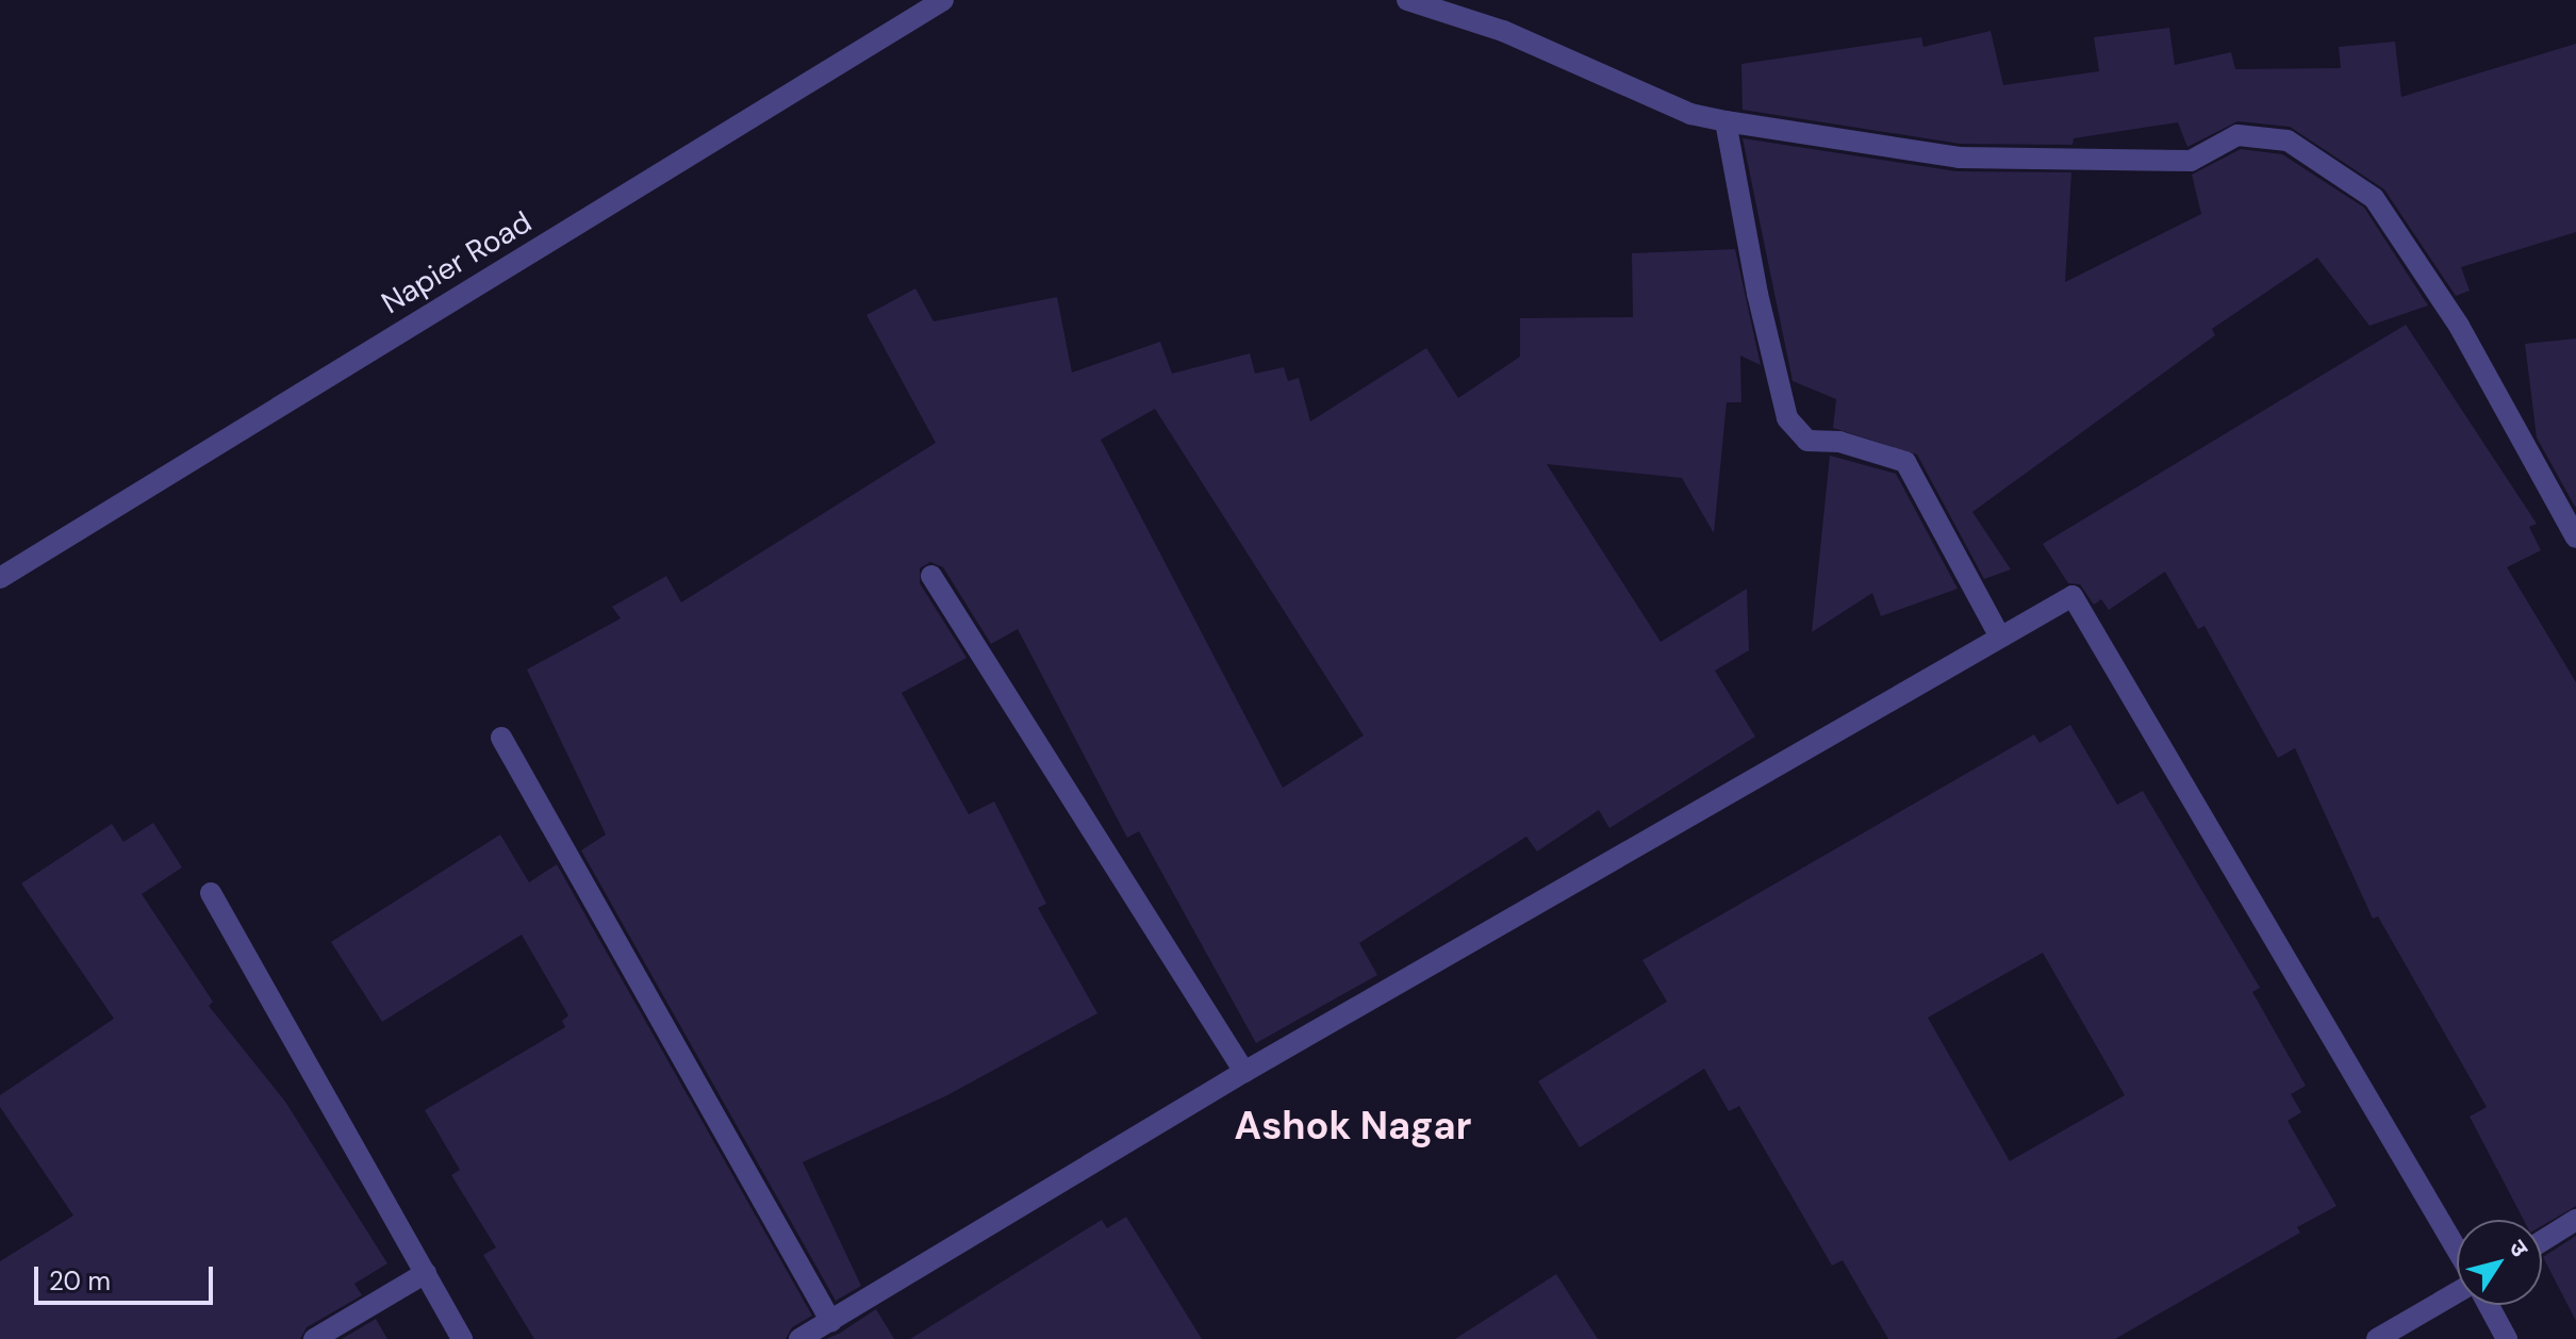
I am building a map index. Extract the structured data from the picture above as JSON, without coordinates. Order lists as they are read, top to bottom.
{
  "streets": {
    "street": ["Napier Road"]
  },
  "districts": ["Ashok Nagar"],
  "scale_bar": "20 m",
  "north": "top right"
}
